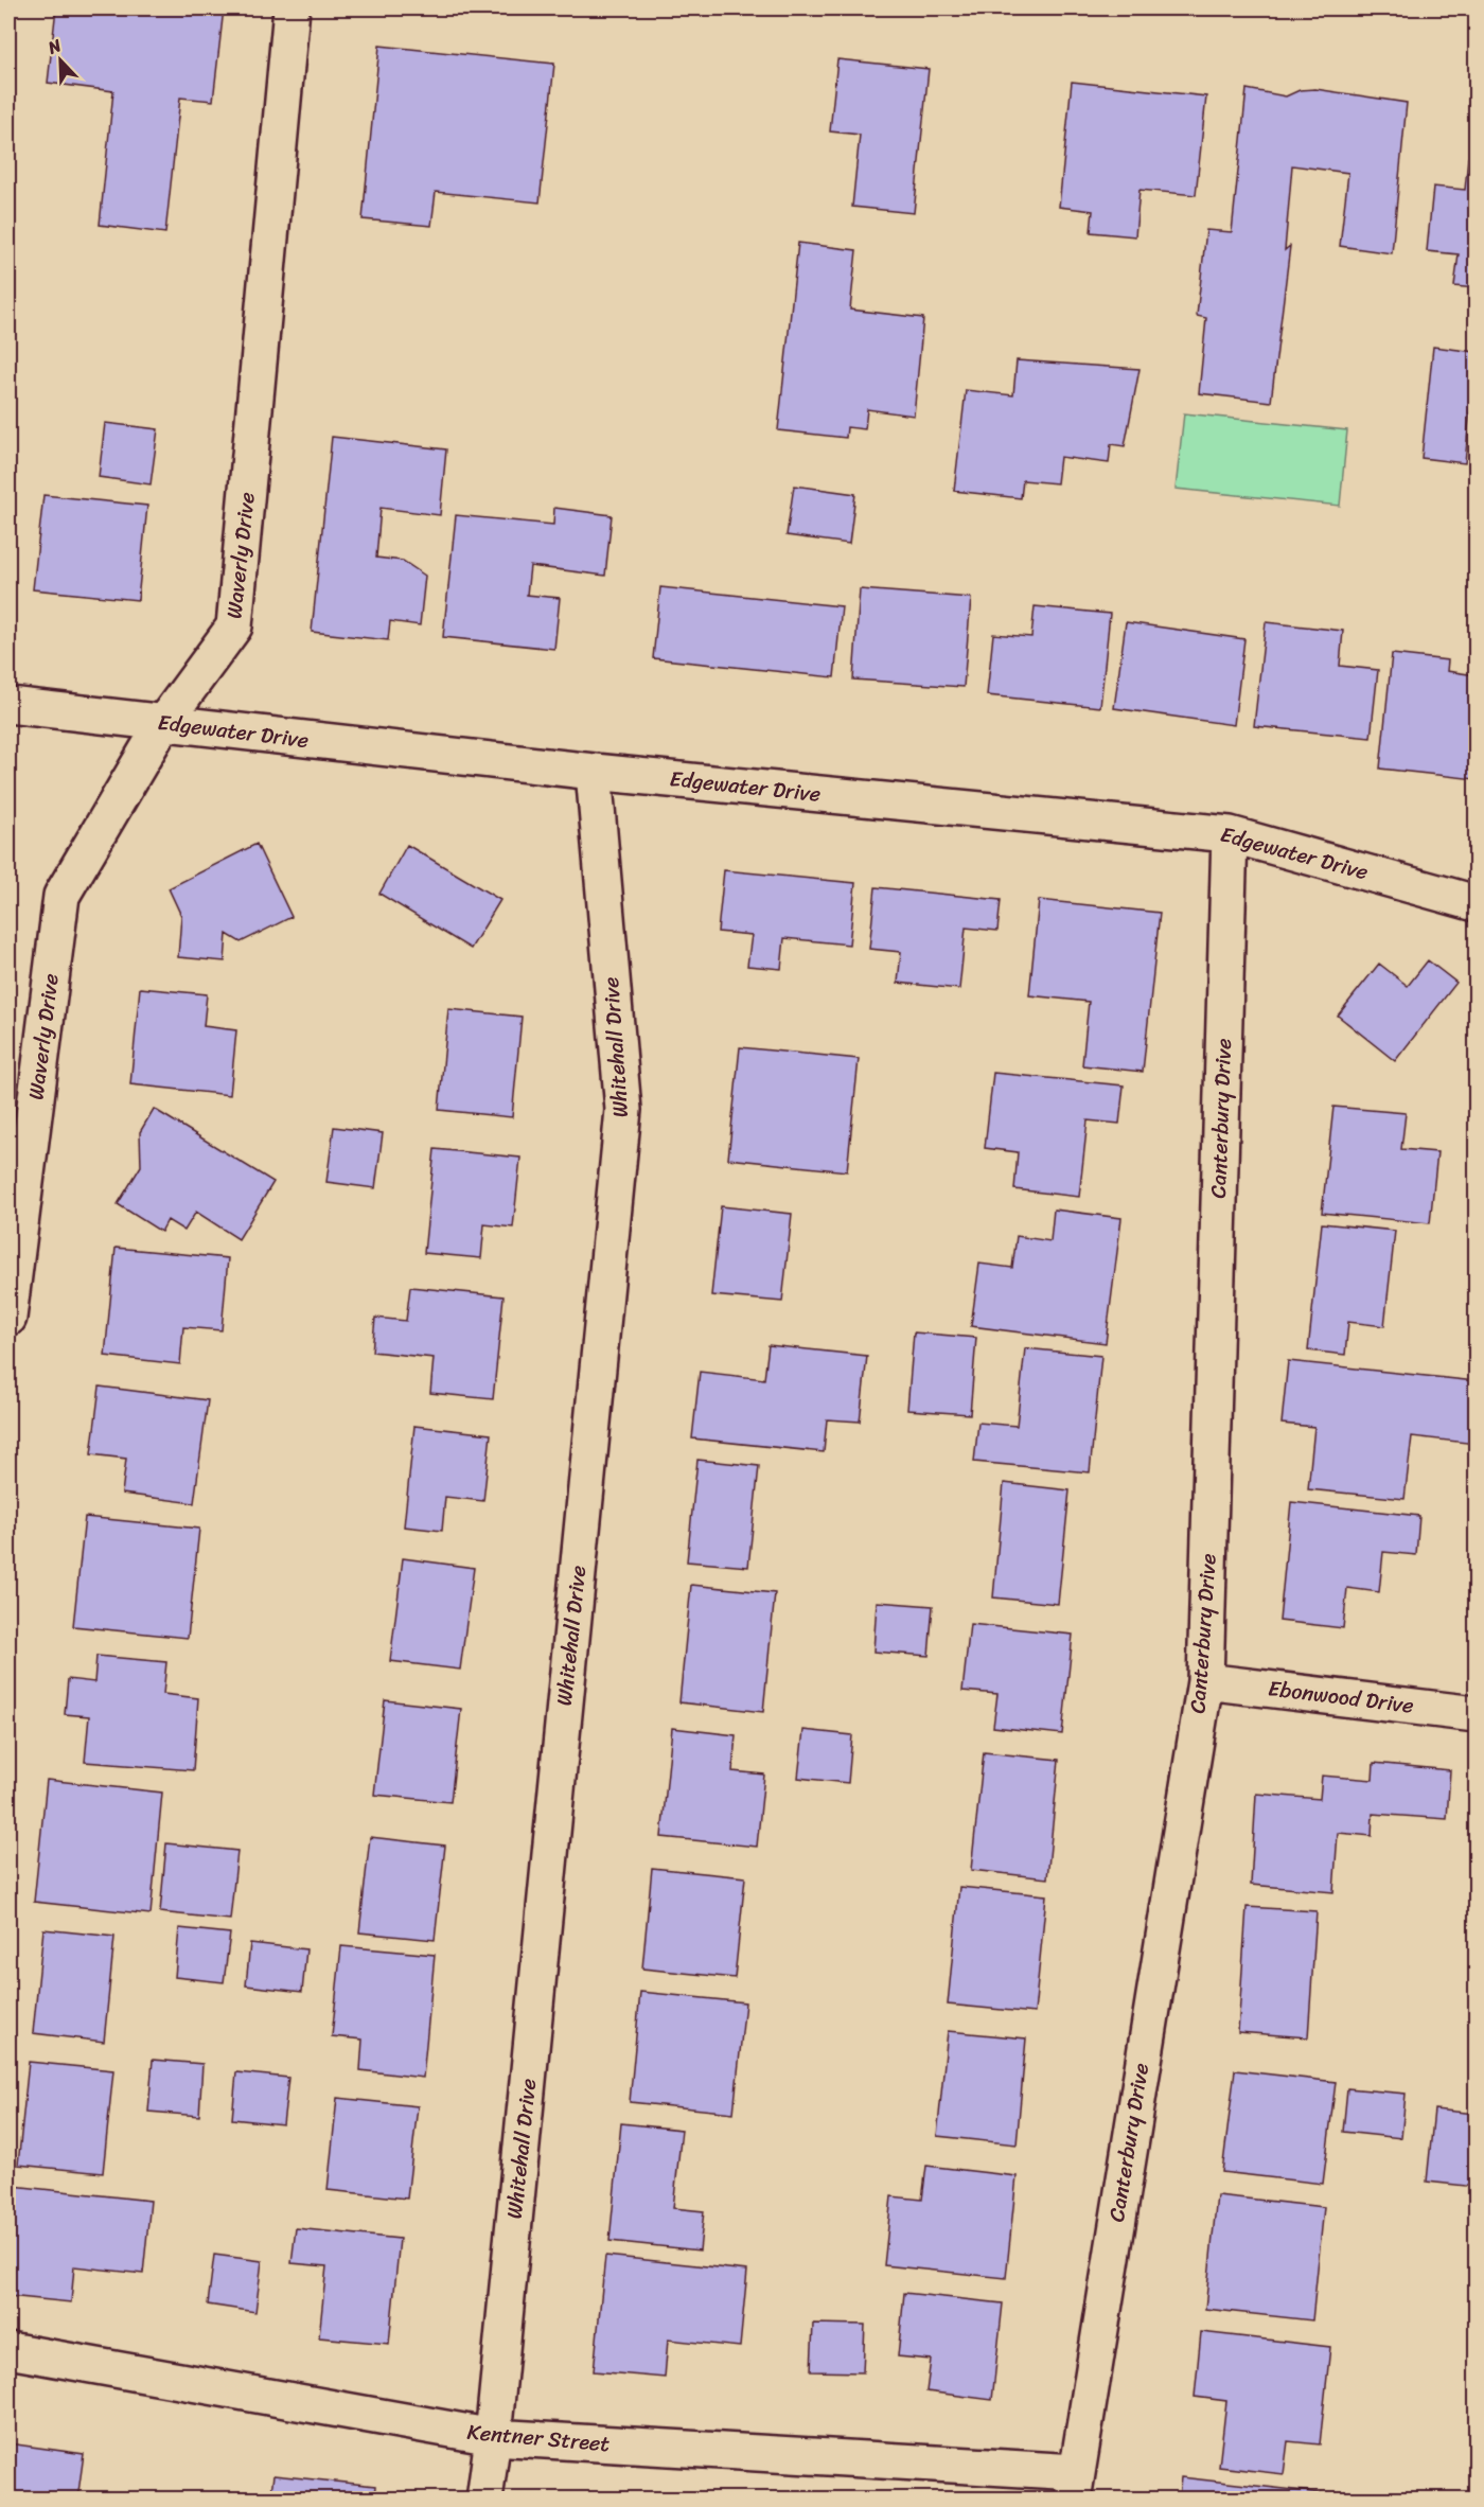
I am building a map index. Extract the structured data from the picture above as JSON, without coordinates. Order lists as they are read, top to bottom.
{
  "streets": {
    "street": [
      "Waverly Drive",
      "Edgewater Drive",
      "Whitehall Drive",
      "Canterbury Drive",
      "Ebonwood Drive",
      "Kentner Street"
    ]
  },
  "crossings": [
    ["Waverly Drive", "Edgewater Drive"],
    ["Edgewater Drive", "Whitehall Drive"],
    ["Edgewater Drive", "Canterbury Drive"],
    ["Whitehall Drive", "Kentner Street"],
    ["Canterbury Drive", "Ebonwood Drive"],
    ["Canterbury Drive", "Kentner Street"]
  ],
  "north": "top left"
}
